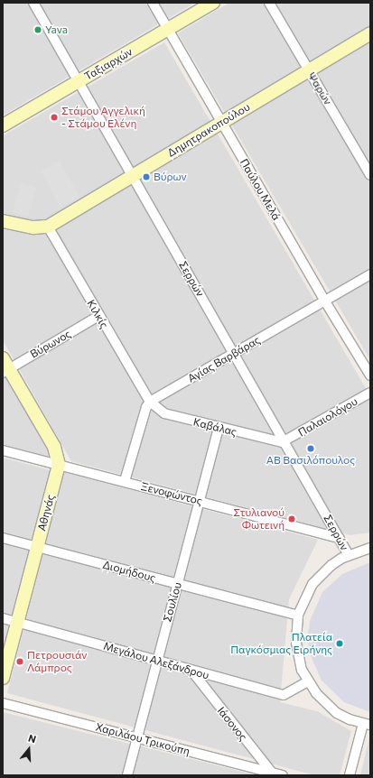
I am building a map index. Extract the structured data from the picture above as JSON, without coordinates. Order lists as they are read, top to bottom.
{
  "streets": {
    "main road": ["Ταξιαρχών", "Δημητρακοπούλου", "Αθηνάς"],
    "street": [
      "Ψαρών",
      "Παύλου Μελά",
      "Σερρών",
      "Κιλκίς",
      "Βύρωνος",
      "Αγίας Βαρβάρας",
      "Παλαιολόγου",
      "Καβάλας",
      "Ξενοφώντος",
      "Διομήδους",
      "Σουλίου",
      "Μεγάλου Αλεξάνδρου",
      "Ιάσονος",
      "Χαριλάου Τρικούπη"
    ]
  },
  "crossings": [
    ["Ταξιαρχών", "Παύλου Μελά"],
    ["Ταξιαρχών", "Σερρών"],
    ["Ψαρών", "Δημητρακοπούλου"],
    ["Δημητρακοπούλου", "Παύλου Μελά"],
    ["Δημητρακοπούλου", "Σερρών"],
    ["Δημητρακοπούλου", "Κιλκίς"],
    ["Παύλου Μελά", "Αγίας Βαρβάρας"],
    ["Σερρών", "Αγίας Βαρβάρας"],
    ["Σερρών", "Παλαιολόγου"],
    ["Σερρών", "Καβάλας"],
    ["Σερρών", "Ξενοφώντος"],
    ["Κιλκίς", "Βύρωνος"],
    ["Κιλκίς", "Αγίας Βαρβάρας"],
    ["Κιλκίς", "Καβάλας"],
    ["Βύρωνος", "Αθηνάς"],
    ["Αγίας Βαρβάρας", "Καβάλας"],
    ["Παλαιολόγου", "Καβάλας"],
    ["Καβάλας", "Σουλίου"],
    ["Ξενοφώντος", "Αθηνάς"],
    ["Ξενοφώντος", "Σουλίου"],
    ["Αθηνάς", "Διομήδους"],
    ["Αθηνάς", "Μεγάλου Αλεξάνδρου"],
    ["Διομήδους", "Σουλίου"],
    ["Σουλίου", "Μεγάλου Αλεξάνδρου"],
    ["Σουλίου", "Χαριλάου Τρικούπη"],
    ["Μεγάλου Αλεξάνδρου", "Ιάσονος"],
    ["Ιάσονος", "Χαριλάου Τρικούπη"]
  ],
  "places": [
    "Yava",
    "Στάμου Αγγελική - Στάμου Ελένη",
    "Βύρων",
    "ΑΒ Βασιλόπουλος",
    "Στυλιανού Φωτεινή",
    "Πλατεία Παγκόσμιας Ειρήνης",
    "Πετρουσιάν Λάμπρος"
  ],
  "north": "top"
}
